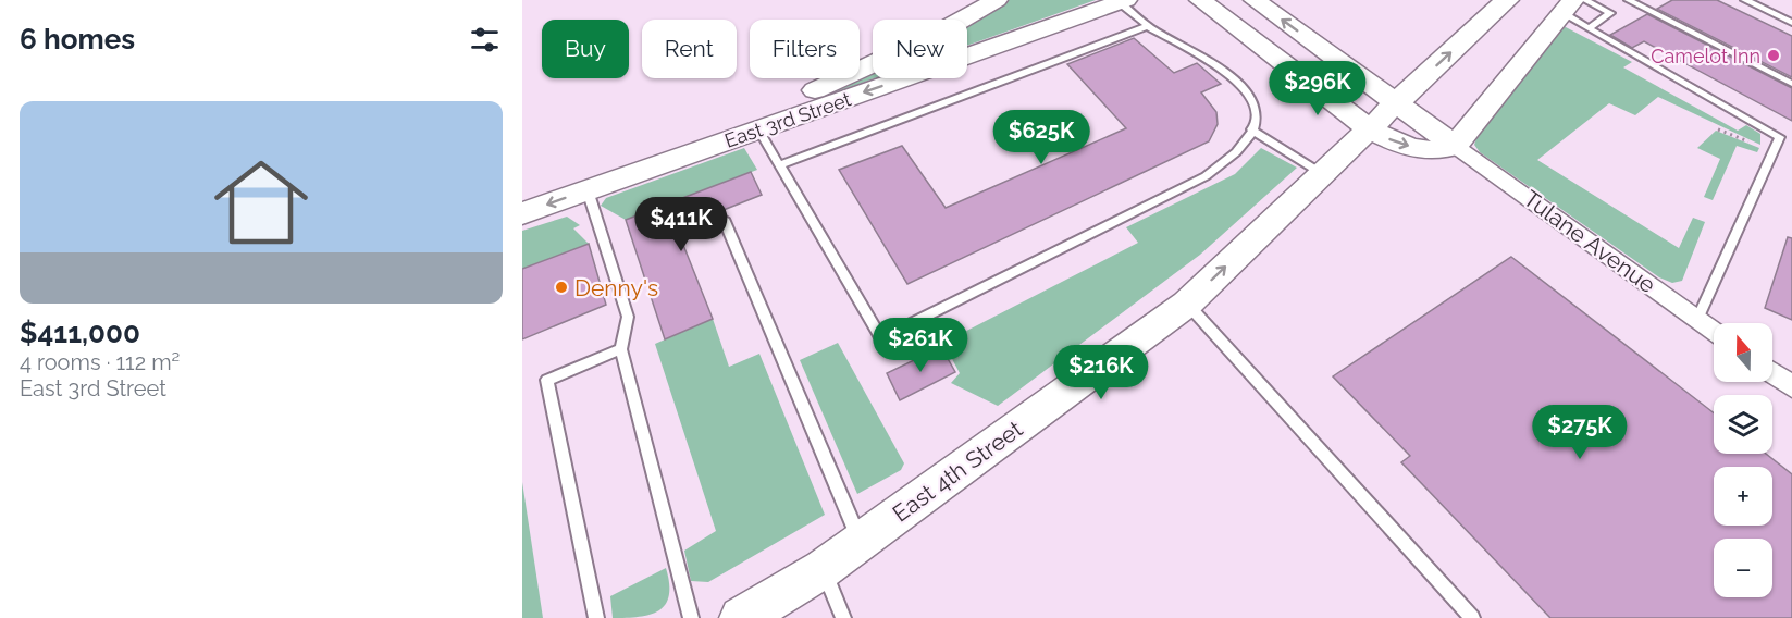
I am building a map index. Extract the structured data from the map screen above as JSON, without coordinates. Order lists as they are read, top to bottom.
{
  "streets": {
    "main road": ["East 3rd Street", "Tulane Avenue", "East 4th Street"]
  },
  "crossings": [
    ["Tulane Avenue", "East 4th Street"]
  ],
  "places": ["Camelot Inn", "Denny's"],
  "north": "top",
  "page": {
    "heading": "6 homes",
    "chip": [
      "Buy",
      "Rent",
      "Filters",
      "New"
    ],
    "price": [
      "$296K",
      "$625K",
      "$411K",
      "$261K",
      "$216K",
      "$275K"
    ],
    "list": [
      {
        "name": "$411,000",
        "note": "4 rooms · 112 m² · East 3rd Street"
      }
    ],
    "map_buttons": ["+", "−"]
  }
}
